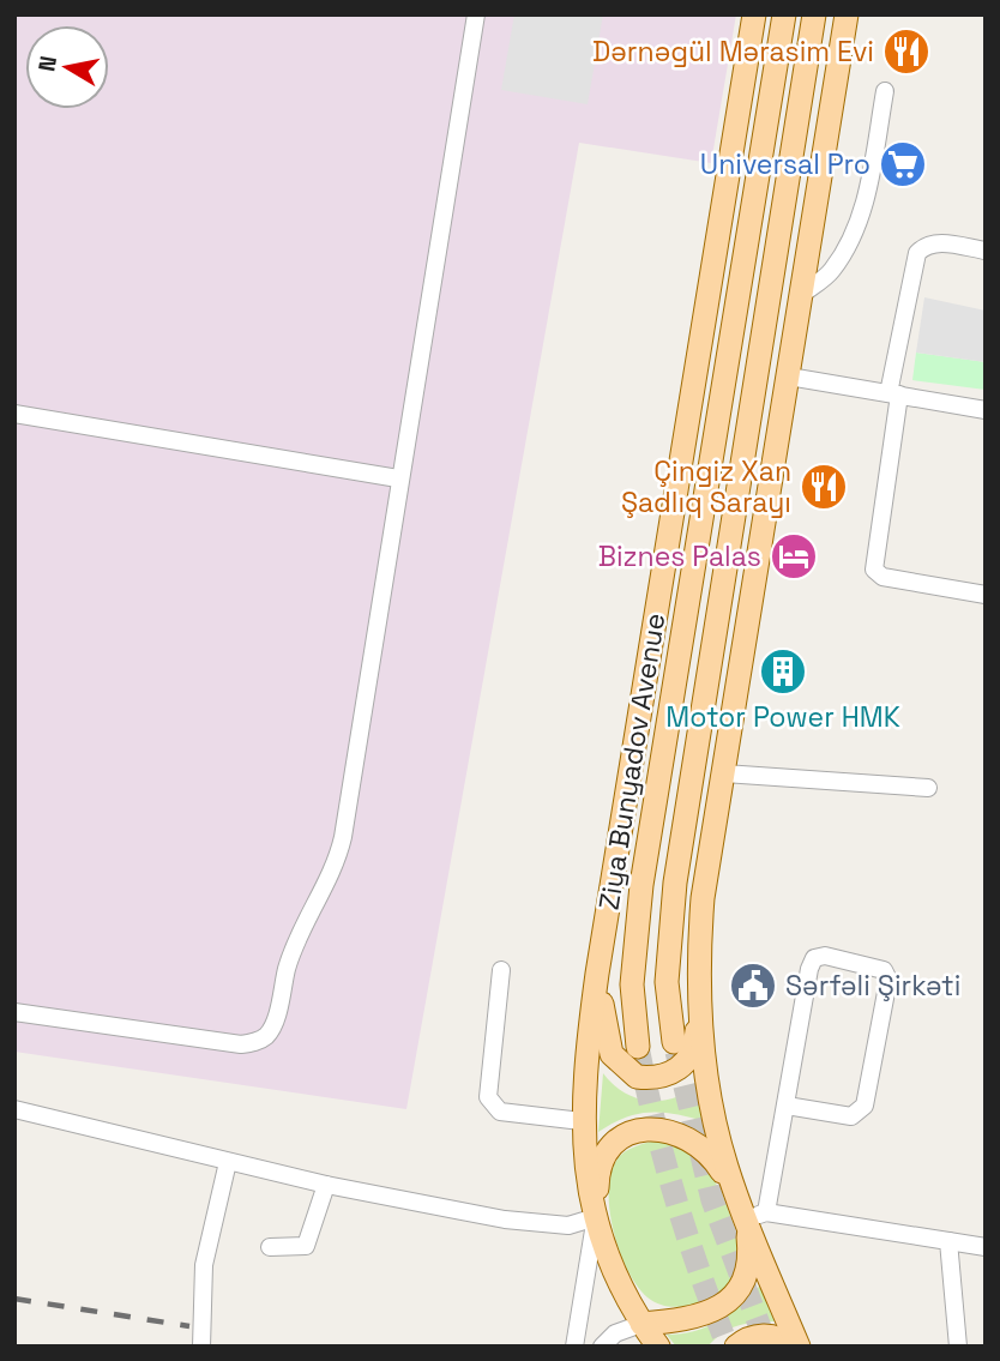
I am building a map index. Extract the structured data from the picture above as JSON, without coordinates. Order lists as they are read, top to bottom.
{
  "streets": {
    "main road": ["Ziya Bunyadov Avenue"]
  },
  "places": {
    "restaurant": ["Dərnəgül Mərasim Evi", "Çingiz Xan Şadlıq Sarayı"],
    "supermarket": ["Universal Pro"],
    "hotel": ["Biznes Palas"],
    "building": ["Motor Power HMK"],
    "public building": ["Sərfəli Şirkəti"]
  },
  "north": "left"
}
